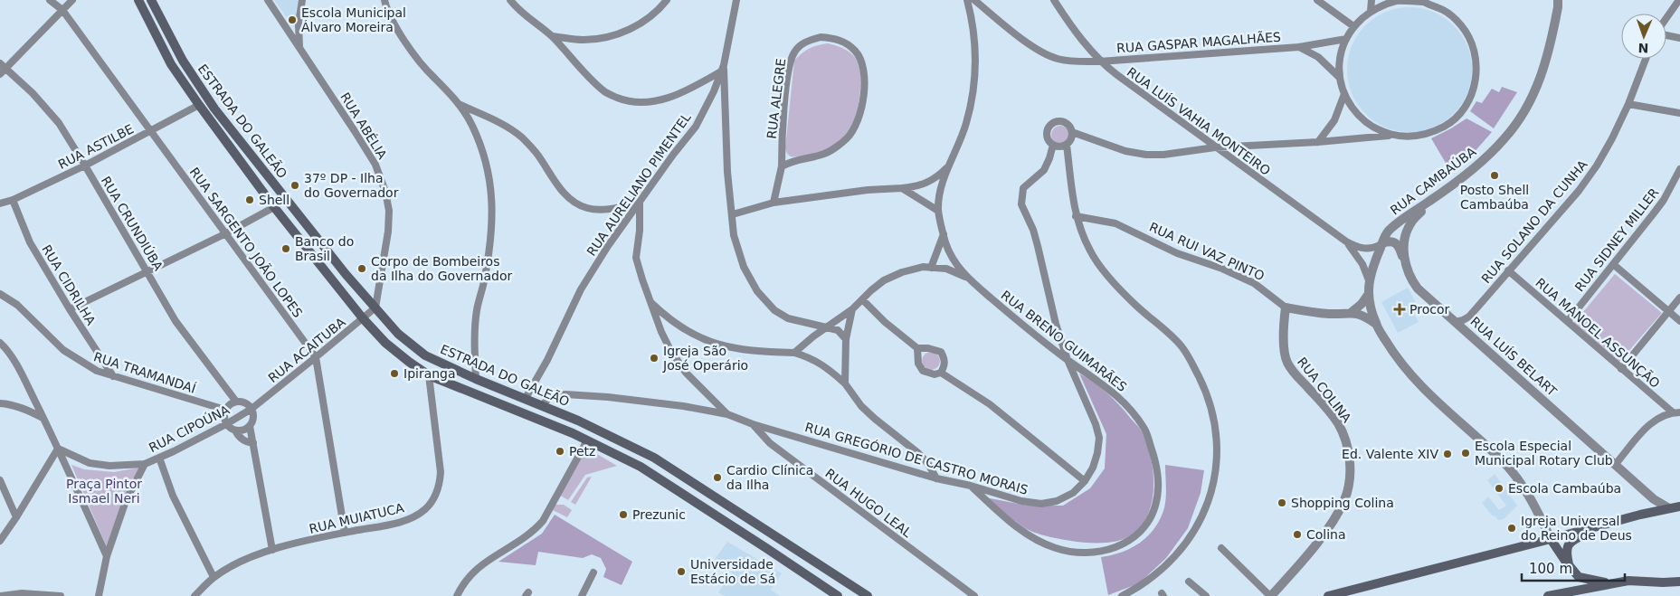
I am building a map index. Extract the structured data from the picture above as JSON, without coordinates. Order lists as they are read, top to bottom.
{
  "streets": {
    "main road": ["ESTRADA DO GALEÃO"],
    "street": [
      "RUA GASPAR MAGALHÃES",
      "RUA ALEGRE",
      "RUA LUÍS VAHIA MONTEIRO",
      "RUA ABÉLIA",
      "RUA ASTILBE",
      "RUA CAMBAÚBA",
      "RUA AURELIANO PIMENTEL",
      "RUA SOLANO DA CUNHA",
      "RUA CRUNDIÚBA",
      "RUA SIDNEY MILLER",
      "RUA SARGENTO JOÃO LOPES",
      "RUA RUI VAZ PINTO",
      "RUA CIDRILHA",
      "RUA MANOEL ASSUNÇÃO",
      "RUA BRENO GUIMARÃES",
      "RUA ACAITUBA",
      "RUA LUÍS BELART",
      "RUA TRAMANDAÍ",
      "RUA COLINA",
      "RUA CIPOÚNA",
      "RUA GREGÓRIO DE CASTRO MORAIS",
      "RUA HUGO LEAL",
      "RUA MUIATUCA"
    ]
  },
  "crossings": [
    ["RUA GASPAR MAGALHÃES", "RUA LUÍS VAHIA MONTEIRO"],
    ["RUA GASPAR MAGALHÃES", "RUA GREGÓRIO DE CASTRO MORAIS"],
    ["RUA ALEGRE", "RUA BRENO GUIMARÃES"],
    ["ESTRADA DO GALEÃO", "RUA ABÉLIA"],
    ["ESTRADA DO GALEÃO", "RUA ASTILBE"],
    ["ESTRADA DO GALEÃO", "RUA AURELIANO PIMENTEL"],
    ["ESTRADA DO GALEÃO", "RUA ACAITUBA"],
    ["ESTRADA DO GALEÃO", "RUA GREGÓRIO DE CASTRO MORAIS"],
    ["ESTRADA DO GALEÃO", "RUA MUIATUCA"],
    ["RUA LUÍS VAHIA MONTEIRO", "RUA GREGÓRIO DE CASTRO MORAIS"],
    ["RUA ABÉLIA", "RUA ACAITUBA"],
    ["RUA ASTILBE", "RUA CRUNDIÚBA"],
    ["RUA ASTILBE", "RUA SARGENTO JOÃO LOPES"],
    ["RUA ASTILBE", "RUA CIDRILHA"],
    ["RUA CAMBAÚBA", "RUA RUI VAZ PINTO"],
    ["RUA CAMBAÚBA", "RUA LUÍS BELART"],
    ["RUA SOLANO DA CUNHA", "RUA MANOEL ASSUNÇÃO"],
    ["RUA SOLANO DA CUNHA", "RUA LUÍS BELART"],
    ["RUA SIDNEY MILLER", "RUA MANOEL ASSUNÇÃO"],
    ["RUA SARGENTO JOÃO LOPES", "RUA ACAITUBA"],
    ["RUA SARGENTO JOÃO LOPES", "RUA MUIATUCA"],
    ["RUA RUI VAZ PINTO", "RUA COLINA"],
    ["RUA CIDRILHA", "RUA TRAMANDAÍ"],
    ["RUA BRENO GUIMARÃES", "RUA GREGÓRIO DE CASTRO MORAIS"],
    ["RUA ACAITUBA", "RUA CIPOÚNA"],
    ["RUA GREGÓRIO DE CASTRO MORAIS", "RUA HUGO LEAL"]
  ],
  "parks": ["Praça Pintor Ismael Neri"],
  "places": {
    "other": [
      "Escola Municipal Álvaro Moreira",
      "Posto Shell Cambaúba",
      "37º DP - Ilha do Governador",
      "Shell",
      "Banco do Brasil",
      "Corpo de Bombeiros da Ilha do Governador",
      "Igreja São José Operário",
      "Ipiranga",
      "Petz",
      "Escola Especial Municipal Rotary Club",
      "Ed. Valente XIV",
      "Cardio Clínica da Ilha",
      "Escola Cambaúba",
      "Shopping Colina",
      "Prezunic",
      "Igreja Universal do Reino de Deus",
      "Colina",
      "Universidade Estácio de Sá"
    ],
    "health": ["Procor"]
  },
  "scale_bar": "100 m",
  "north": "bottom"
}
